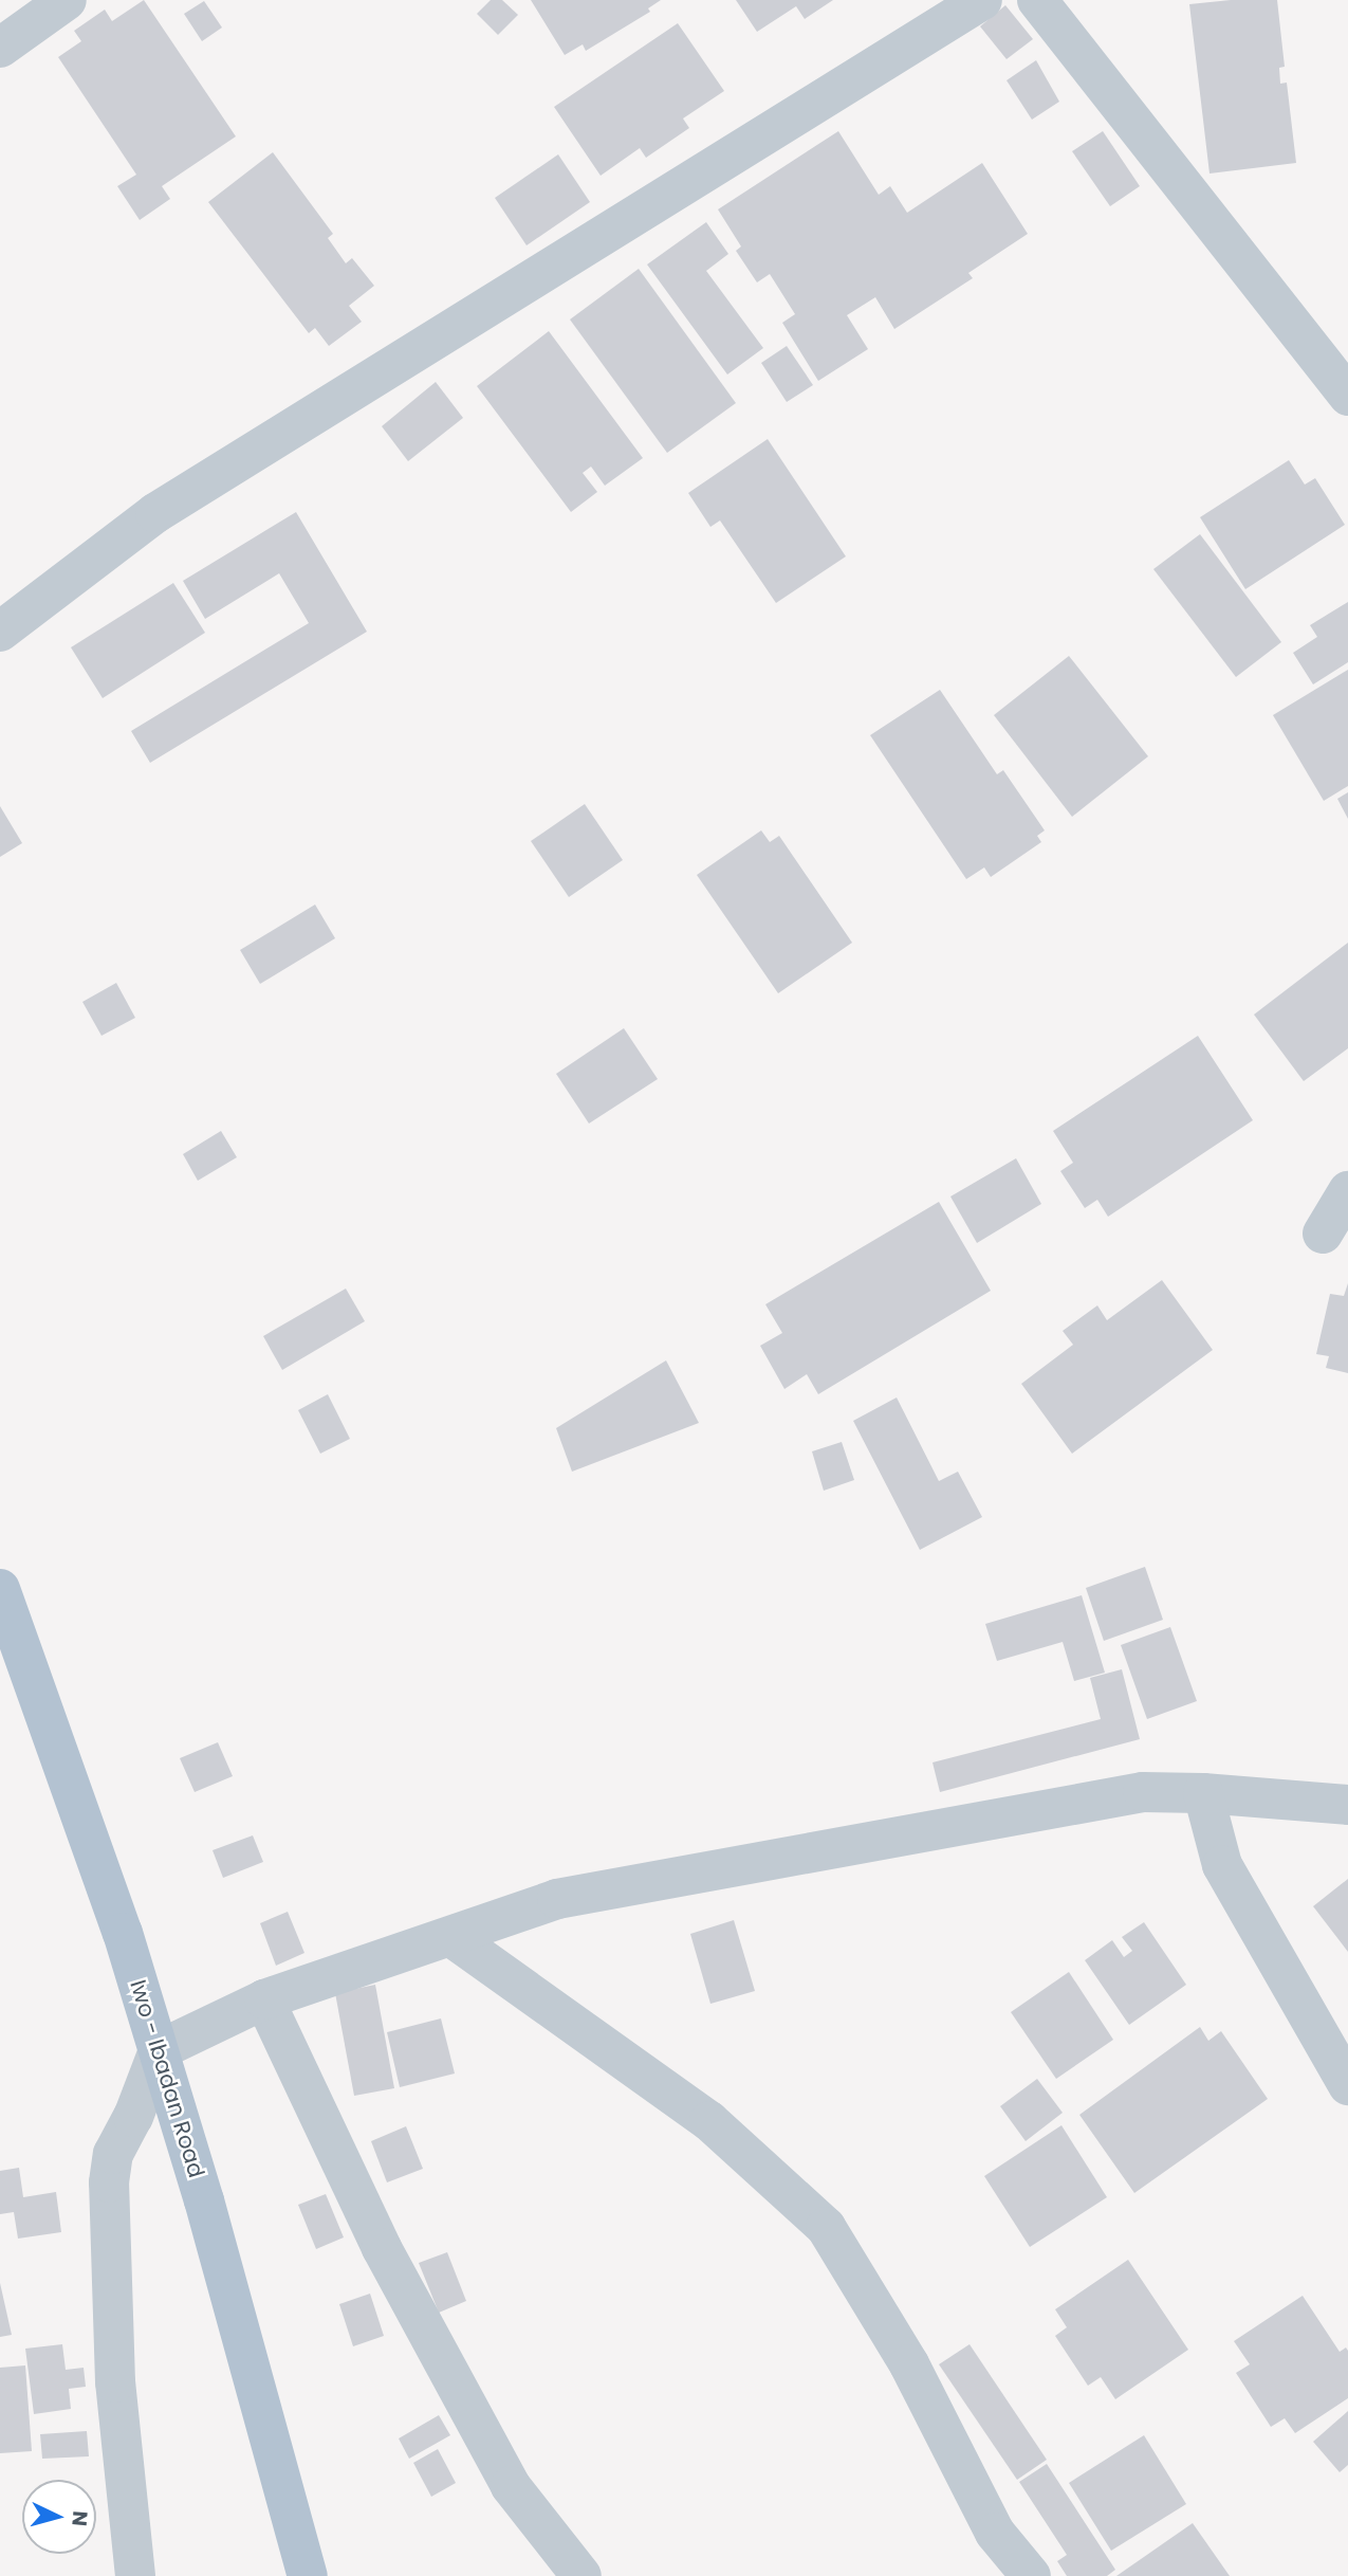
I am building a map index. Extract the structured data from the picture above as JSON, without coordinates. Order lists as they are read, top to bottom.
{
  "streets": {
    "main road": ["Iwo - Ibadan Road"]
  },
  "north": "right"
}
